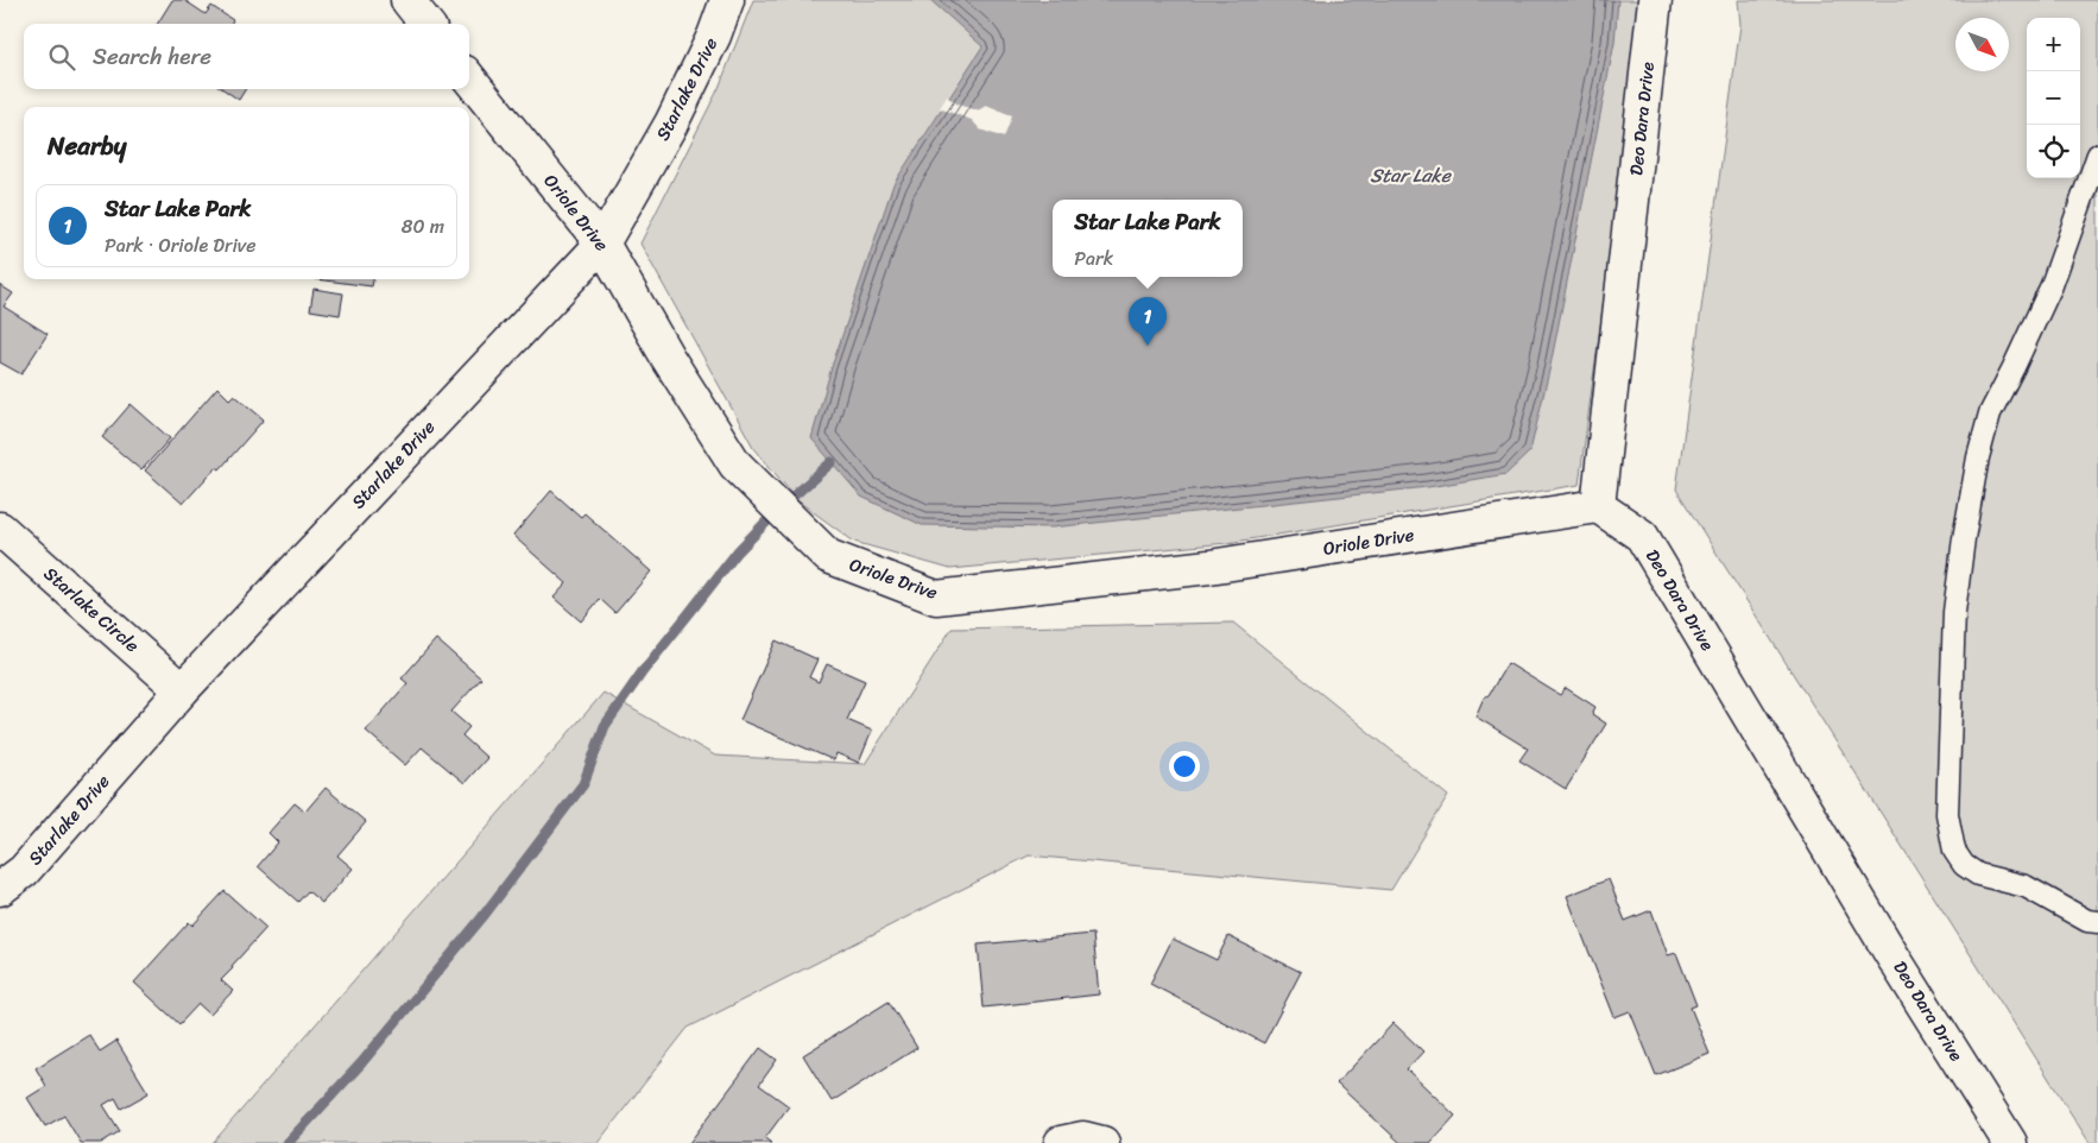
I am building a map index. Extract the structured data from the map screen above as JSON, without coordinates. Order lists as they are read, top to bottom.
{
  "streets": {
    "street": [
      "Starlake Drive",
      "Deo Dara Drive",
      "Oriole Drive",
      "Starlake Circle"
    ]
  },
  "crossings": [
    ["Starlake Drive", "Oriole Drive"],
    ["Starlake Drive", "Starlake Circle"],
    ["Deo Dara Drive", "Oriole Drive"]
  ],
  "water": ["Star Lake"],
  "north": "bottom right",
  "page": {
    "map_buttons": ["+", "−"],
    "search": "Search here",
    "heading": "Nearby",
    "list": [
      {
        "mark": "1",
        "name": "Star Lake Park",
        "note": "Park · Oriole Drive",
        "value": "80 m"
      }
    ],
    "popup": ["Star Lake Park", "Park"],
    "pins": "1"
  }
}
